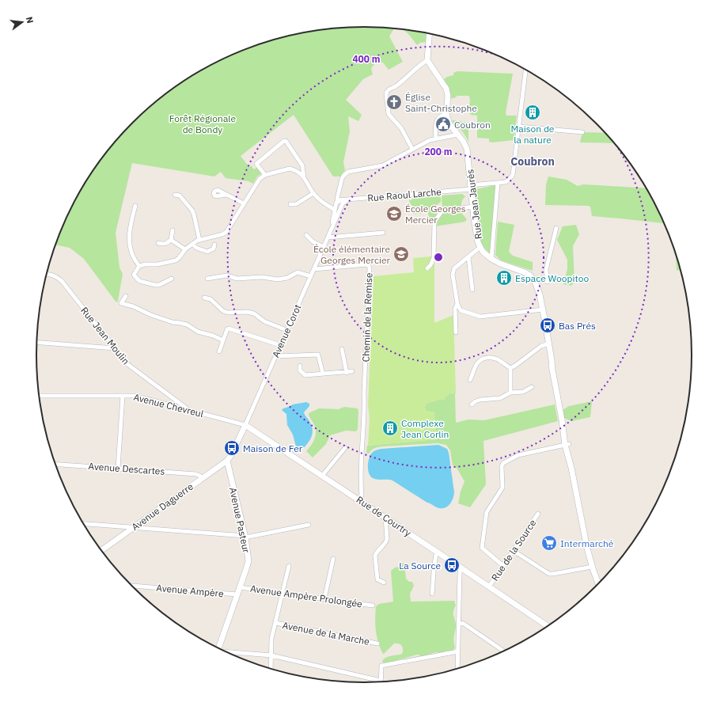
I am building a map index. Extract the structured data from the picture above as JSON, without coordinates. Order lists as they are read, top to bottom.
{
  "streets": {
    "street": [
      "Rue Raoul Larche",
      "Rue Jean Jaurès",
      "Chemin de la Remise",
      "Avenue Corot",
      "Rue Jean Moulin",
      "Avenue Chevreul",
      "Avenue Descartes",
      "Avenue Daguerre",
      "Rue de Courtry",
      "Avenue Pasteur",
      "Rue de la Source",
      "Avenue Ampère",
      "Avenue Ampère Prolongée",
      "Avenue de la Marche"
    ]
  },
  "crossings": [
    ["Rue Raoul Larche", "Rue Jean Jaurès"],
    ["Rue Raoul Larche", "Avenue Corot"],
    ["Chemin de la Remise", "Avenue Corot"],
    ["Chemin de la Remise", "Rue de Courtry"],
    ["Avenue Corot", "Avenue Chevreul"],
    ["Avenue Corot", "Rue de Courtry"],
    ["Rue Jean Moulin", "Avenue Chevreul"],
    ["Avenue Chevreul", "Rue de Courtry"],
    ["Avenue Descartes", "Avenue Daguerre"],
    ["Avenue Daguerre", "Avenue Pasteur"],
    ["Rue de Courtry", "Rue de la Source"],
    ["Avenue Pasteur", "Avenue Ampère"],
    ["Avenue Pasteur", "Avenue Ampère Prolongée"]
  ],
  "districts": ["Coubron"],
  "parks": ["Forêt Régionale de Bondy"],
  "places": {
    "church": ["Église Saint-Christophe"],
    "building": ["Maison de la nature", "Espace Woopitoo", "Complexe Jean Corlin"],
    "public building": ["Coubron"],
    "school or university": ["École Georges Mercier", "École élémentaire Georges Mercier"],
    "bus stop": ["Bas Prés", "Maison de Fer", "La Source"],
    "supermarket": ["Intermarché"]
  },
  "north": "right",
  "rings": ["400 m", "200 m"]
}
